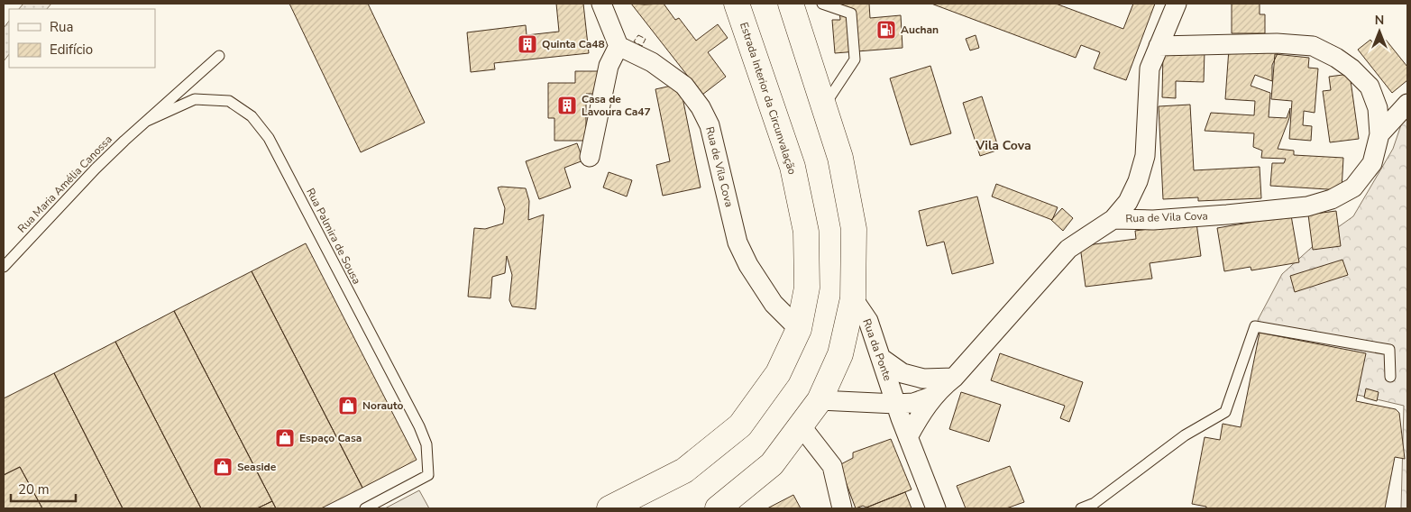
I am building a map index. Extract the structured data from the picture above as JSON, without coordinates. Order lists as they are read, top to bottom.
{
  "streets": {
    "main road": ["Estrada Interior da Circunvalação"],
    "street": ["Rua de Vila Cova", "Rua da Ponte"],
    "lane": ["Rua Maria Amélia Canossa", "Rua Palmira de Sousa"]
  },
  "crossings": [
    ["Estrada Interior da Circunvalação", "Rua de Vila Cova"],
    ["Rua de Vila Cova", "Rua da Ponte"],
    ["Rua Maria Amélia Canossa", "Rua Palmira de Sousa"]
  ],
  "districts": ["Vila Cova"],
  "places": {
    "fuel station": ["Auchan"],
    "building": ["Quinta Ca48", "Casa de Lavoura Ca47"],
    "shop": ["Norauto", "Espaço Casa", "Seaside"]
  },
  "legend": ["Rua", "Edifício"],
  "scale_bar": "20 m",
  "north": "top"
}
